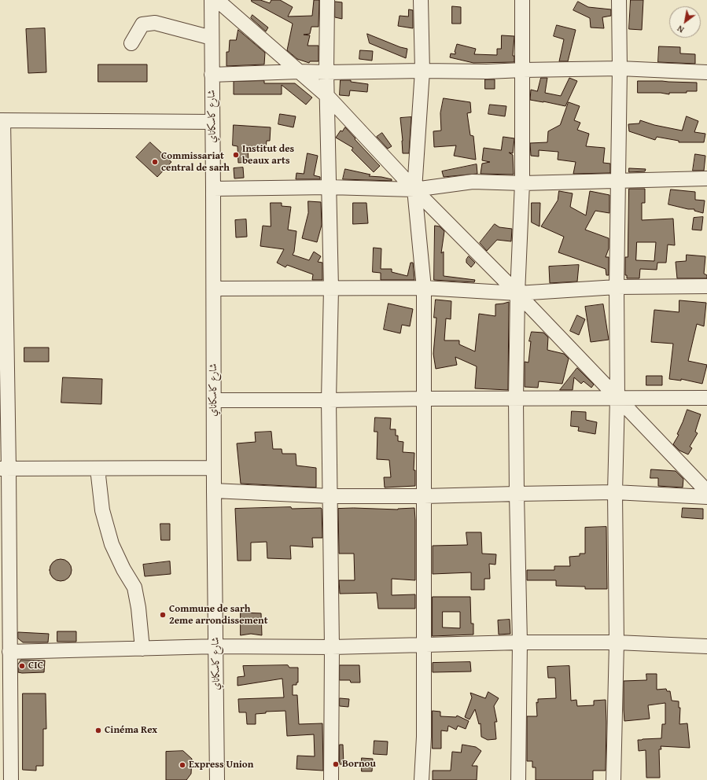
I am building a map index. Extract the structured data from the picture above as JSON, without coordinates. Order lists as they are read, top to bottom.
{
  "streets": {
    "street": ["شارع كاسكاناي"]
  },
  "places": [
    "Institut des beaux arts",
    "Commissariat central de sarh",
    "Commune de sarh 2eme arrondissement",
    "CIC",
    "Cinéma Rex",
    "Bornou",
    "Express Union"
  ],
  "north": "bottom left"
}
